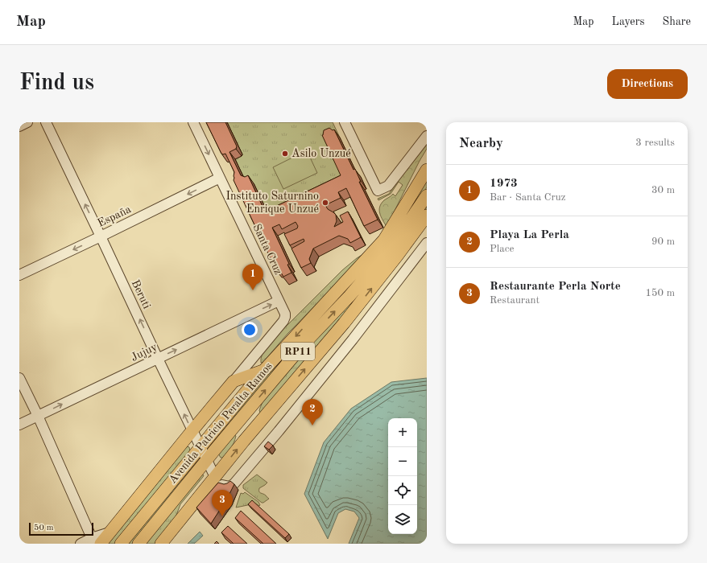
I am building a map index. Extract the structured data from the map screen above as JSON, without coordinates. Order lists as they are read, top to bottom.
{
  "streets": {
    "main road": ["RP11", "Avenida Patricio Peralta Ramos"],
    "street": [
      "España",
      "Santa Cruz",
      "Beruti",
      "Jujuy"
    ]
  },
  "crossings": [
    ["España", "Santa Cruz"],
    ["España", "Beruti"],
    ["Santa Cruz", "Jujuy"],
    ["Santa Cruz", "Avenida Patricio Peralta Ramos"],
    ["Beruti", "Jujuy"],
    ["Beruti", "Avenida Patricio Peralta Ramos"],
    ["RP11", "Avenida Patricio Peralta Ramos"]
  ],
  "one_way": ["España", "Beruti", "Jujuy"],
  "places": ["Asilo Unzué", "Instituto Saturnino Enrique Unzué"],
  "scale_bar": "50 m",
  "page": {
    "header": "Map",
    "nav": ["Map", "Layers", "Share"],
    "buttons": "Directions",
    "title": "Find us",
    "heading": ["Nearby", "3 results"],
    "list": [
      {
        "mark": "1",
        "name": "1973",
        "note": "Bar · Santa Cruz",
        "value": "30 m"
      },
      {
        "mark": "2",
        "name": "Playa La Perla",
        "note": "Place",
        "value": "90 m"
      },
      {
        "mark": "3",
        "name": "Restaurante Perla Norte",
        "note": "Restaurant",
        "value": "150 m"
      }
    ],
    "pins": ["1", "2", "3"],
    "map_buttons": ["+", "−"],
    "scale": "50 m"
  }
}
